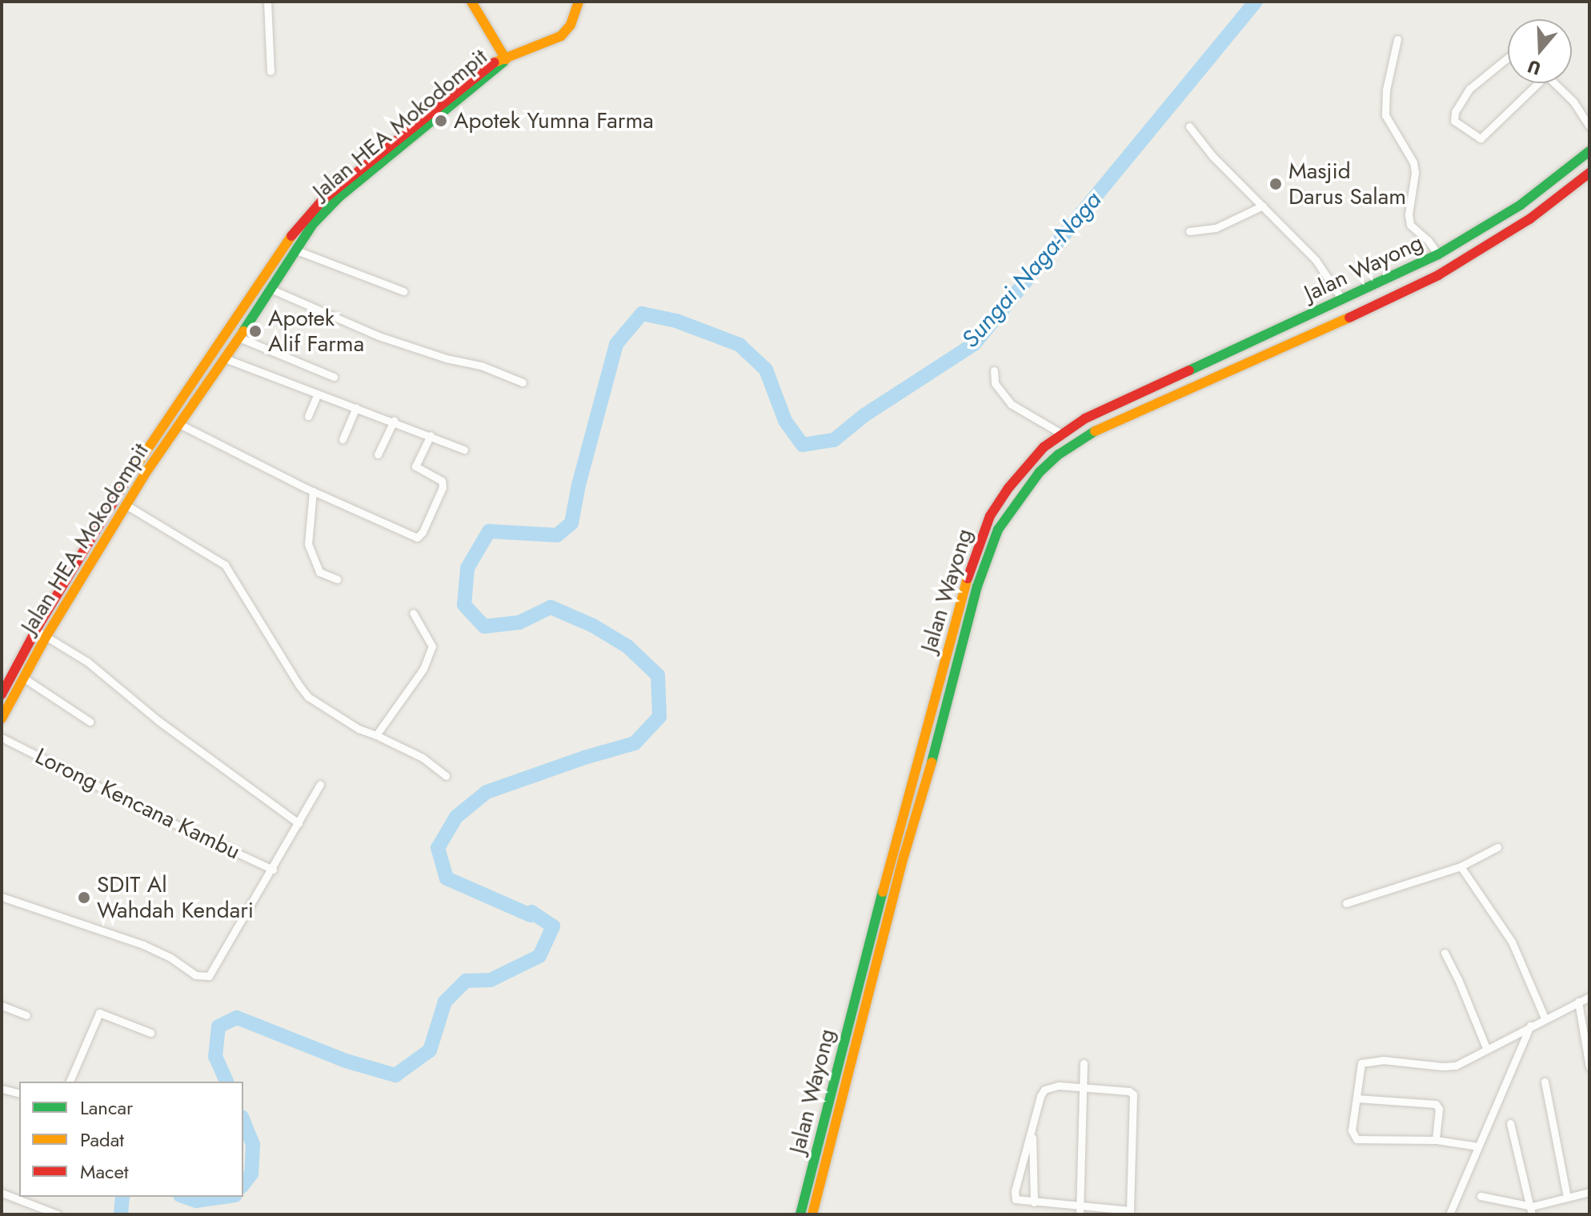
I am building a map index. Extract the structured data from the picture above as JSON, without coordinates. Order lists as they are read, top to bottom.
{
  "streets": {
    "main road": ["Jalan HEA Mokodompit", "Jalan Wayong"],
    "street": ["Lorong Kencana Kambu"]
  },
  "water": ["Sungai Naga-Naga"],
  "places": [
    "Apotek Yumna Farma",
    "Masjid Darus Salam",
    "Apotek Alif Farma",
    "SDIT Al Wahdah Kendari"
  ],
  "legend": ["Lancar", "Padat", "Macet"],
  "north": "bottom"
}
